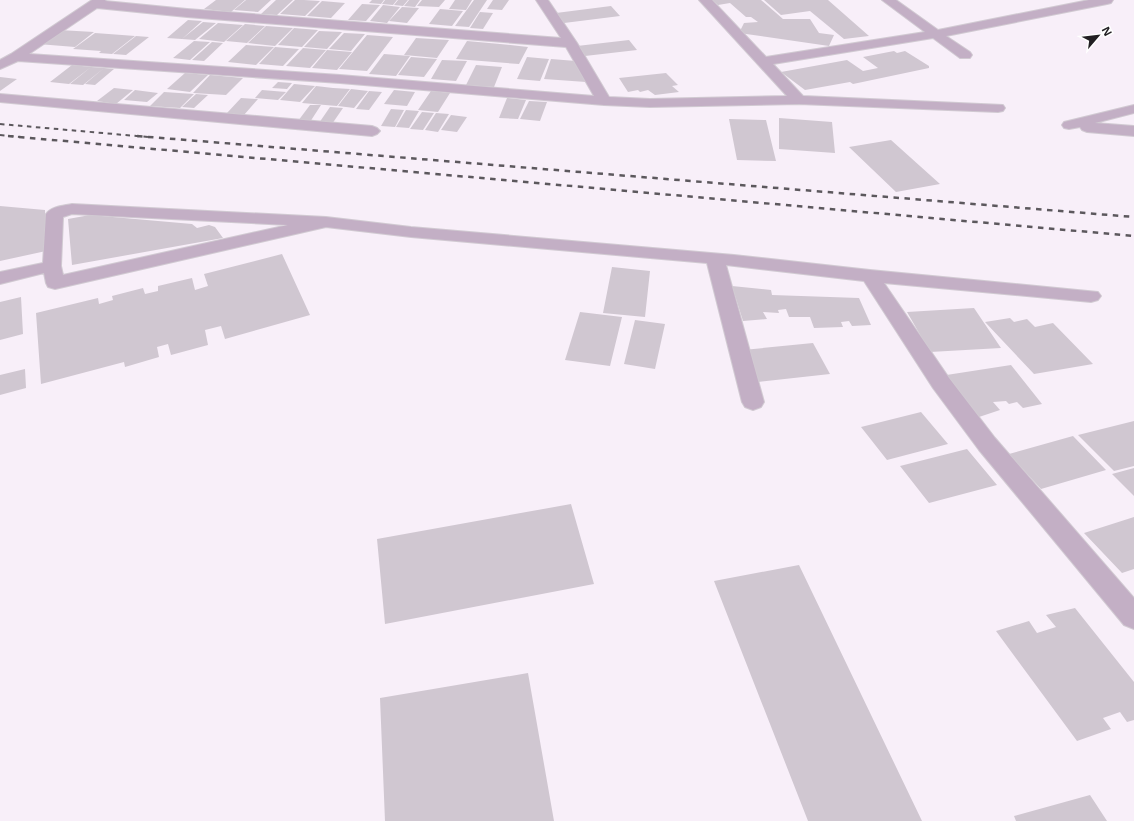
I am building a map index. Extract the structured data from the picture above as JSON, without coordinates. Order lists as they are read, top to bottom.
{
  "north": "top right"
}
